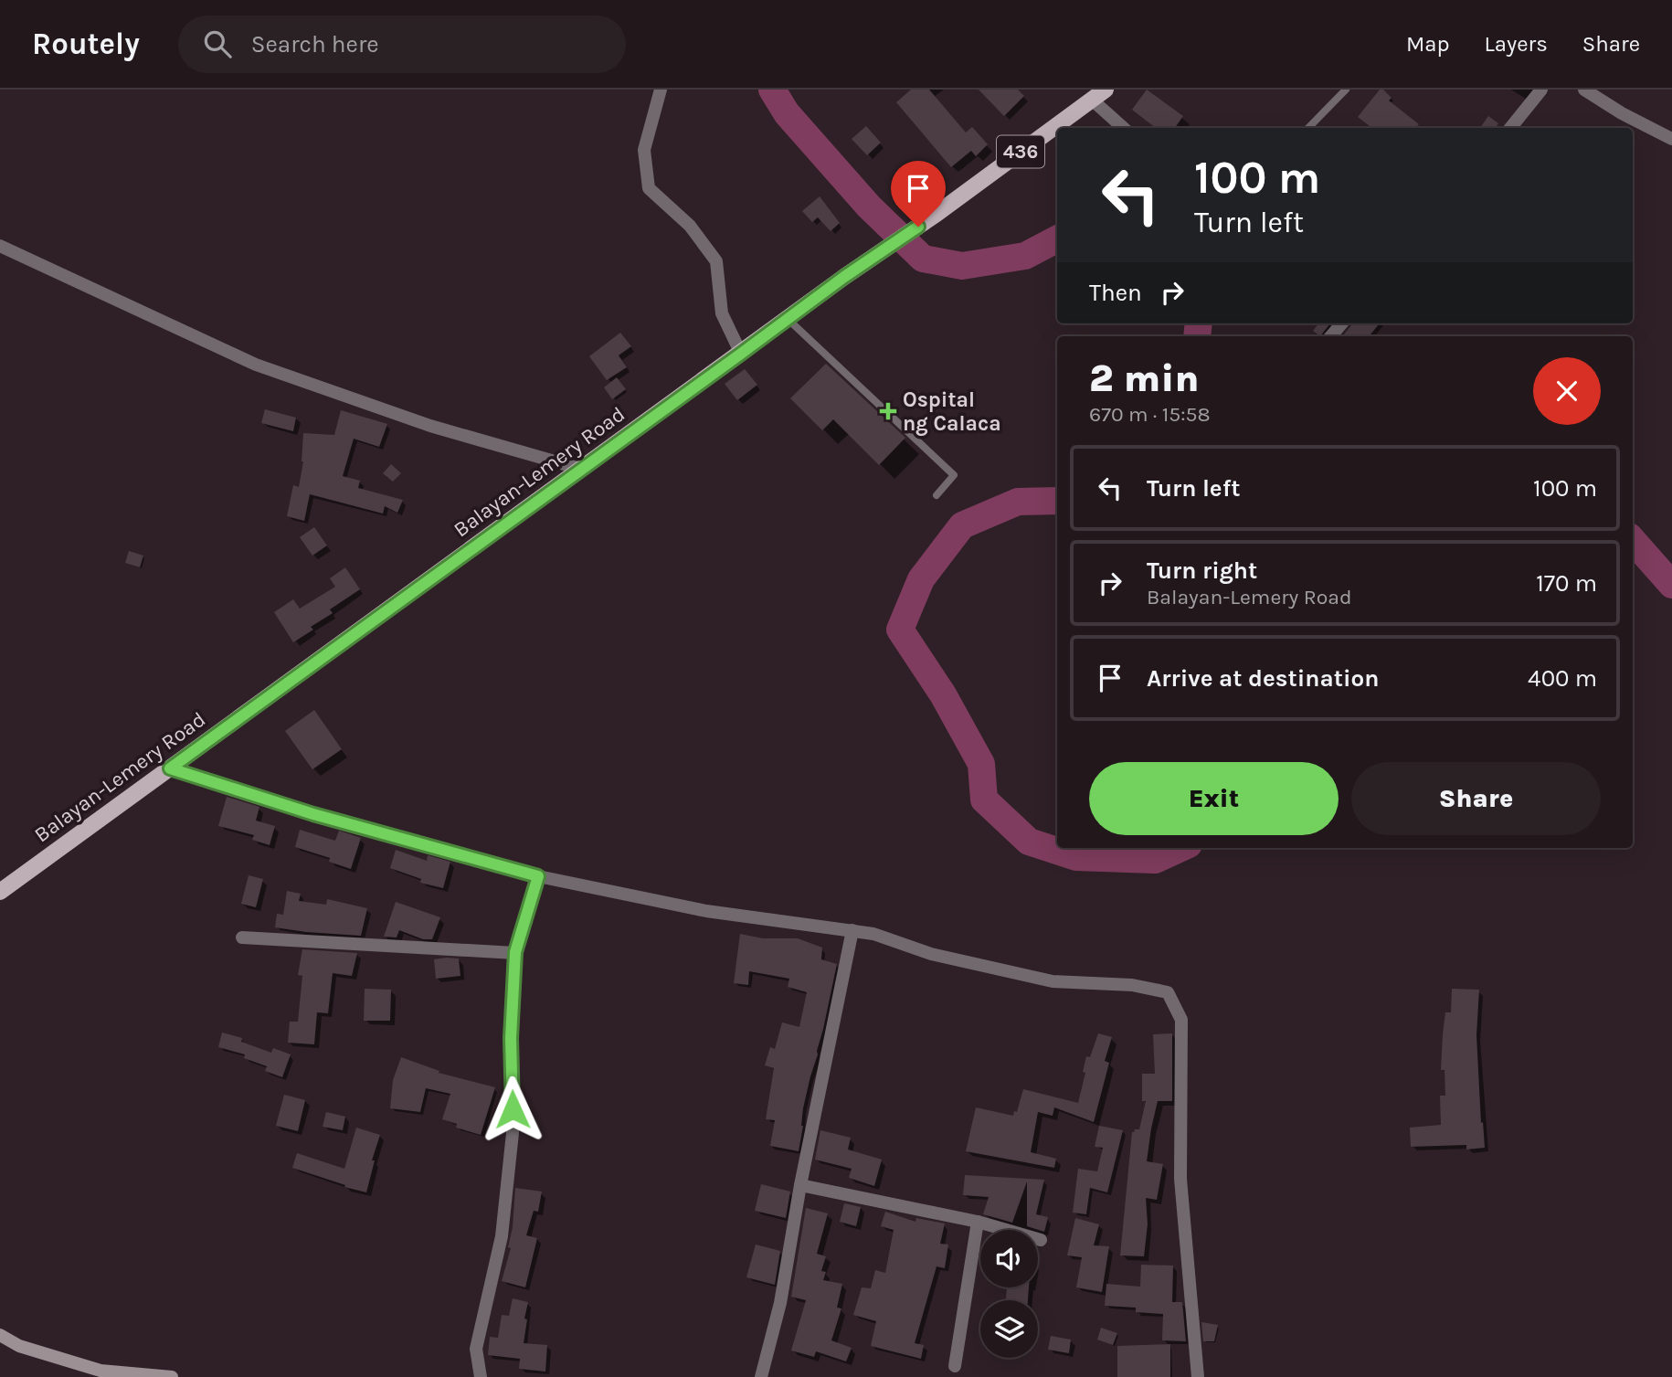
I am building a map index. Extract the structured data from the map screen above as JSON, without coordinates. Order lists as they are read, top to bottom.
{
  "streets": {
    "main road": ["436", "Balayan-Lemery Road"]
  },
  "places": {
    "health": ["Ospital ng Calaca"]
  },
  "page": {
    "header": "Routely",
    "search": "Search here",
    "nav": ["Map", "Layers", "Share"],
    "turn": ["100 m", "Turn left"],
    "then": "Then",
    "heading": ["2 min", "670 m · 15:58"],
    "list": [
      {
        "name": "Turn left",
        "value": "100 m"
      },
      {
        "name": "Turn right",
        "note": "Balayan-Lemery Road",
        "value": "170 m"
      },
      {
        "name": "Arrive at destination",
        "value": "400 m"
      }
    ],
    "buttons": ["Exit", "Share"]
  }
}
